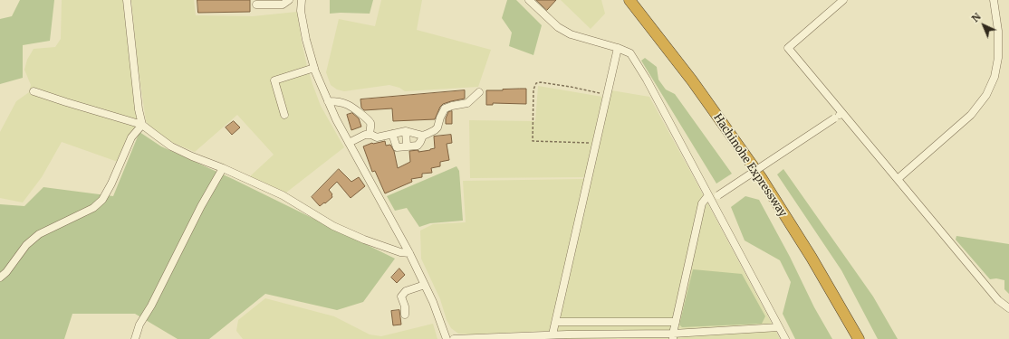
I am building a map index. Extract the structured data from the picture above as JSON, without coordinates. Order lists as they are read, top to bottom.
{
  "streets": {
    "highway": ["Hachinohe Expressway"]
  },
  "north": "top left"
}
